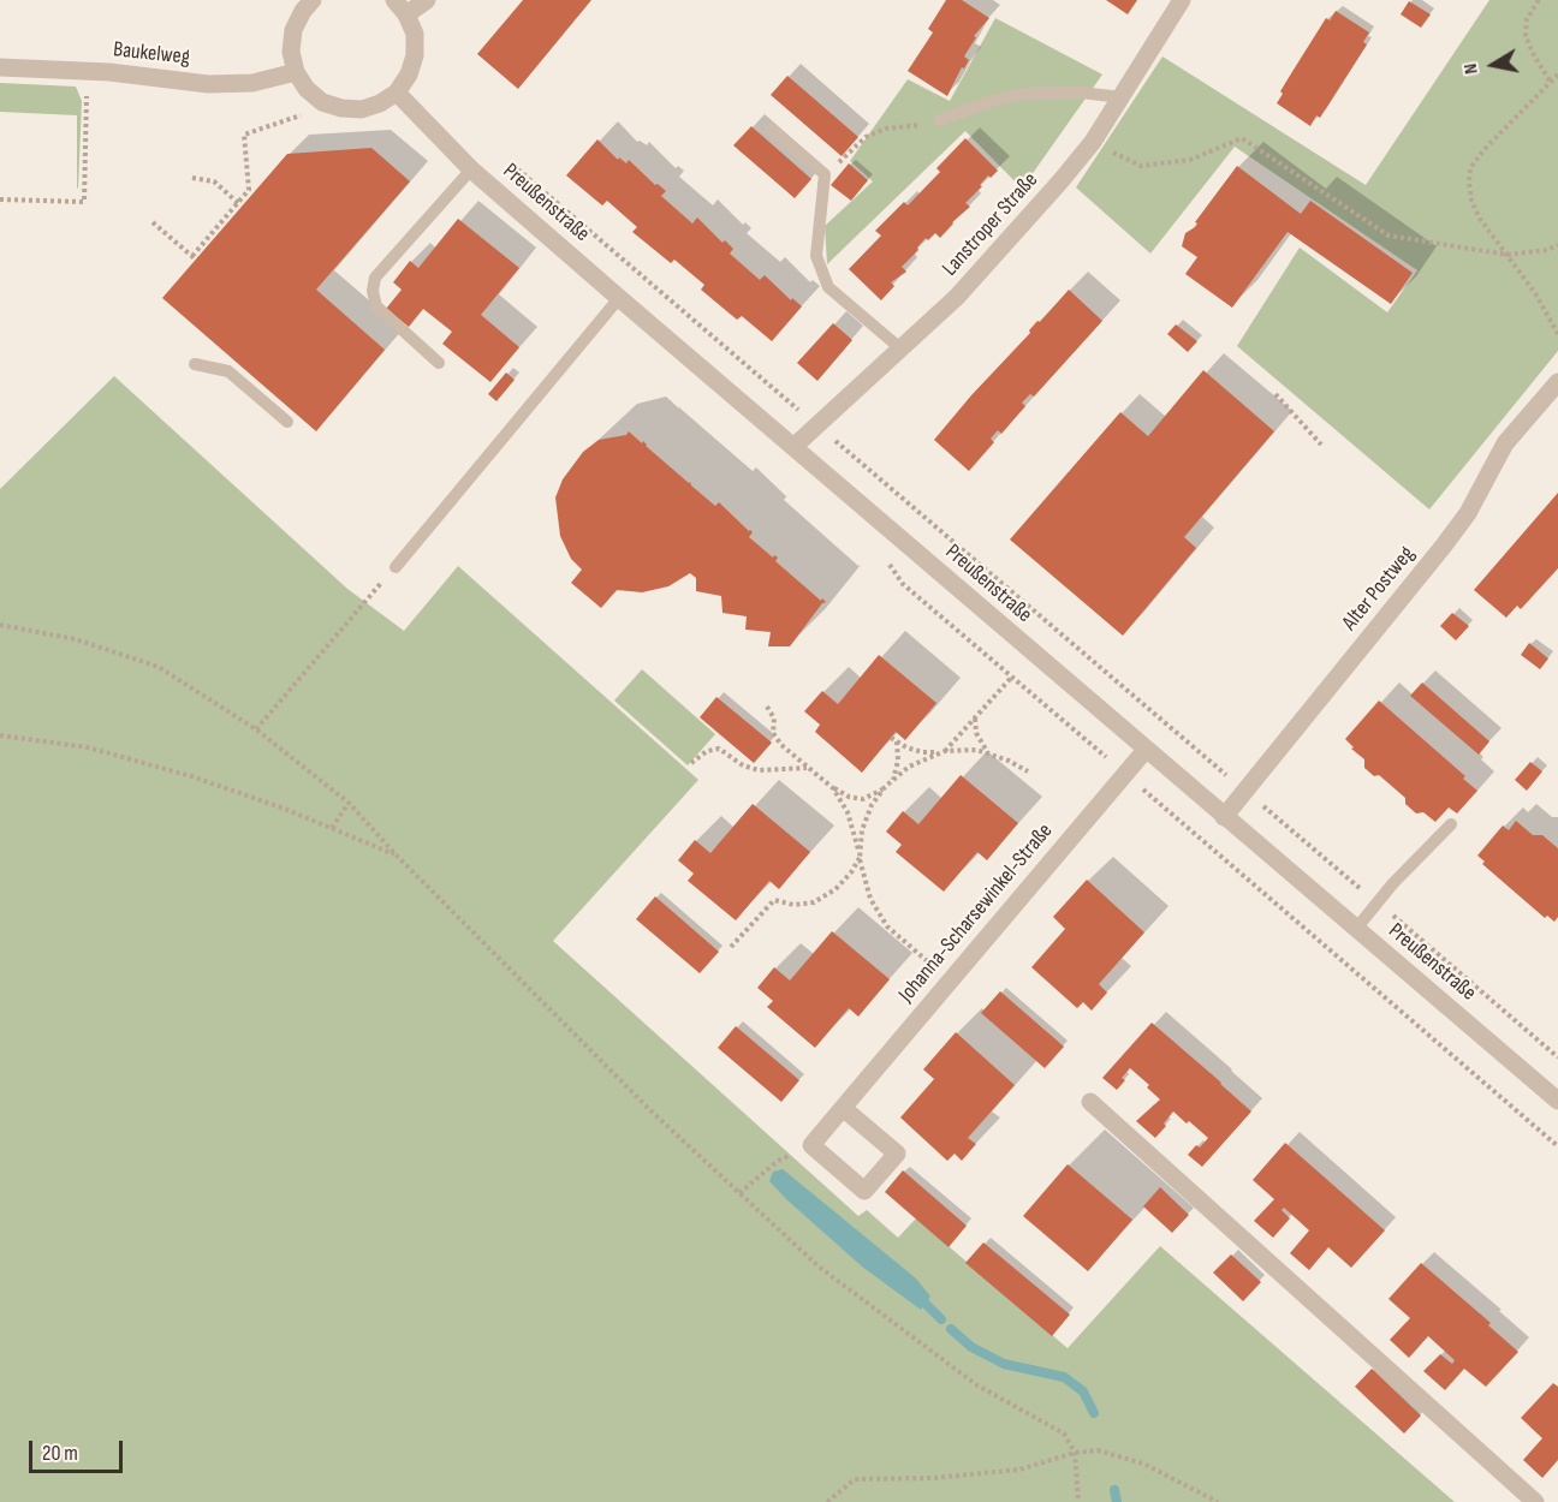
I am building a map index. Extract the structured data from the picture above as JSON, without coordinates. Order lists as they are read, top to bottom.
{
  "streets": {
    "street": [
      "Baukelweg",
      "Preußenstraße",
      "Lanstroper Straße",
      "Alter Postweg",
      "Johanna-Scharsewinkel-Straße"
    ]
  },
  "crossings": [
    ["Preußenstraße", "Lanstroper Straße"],
    ["Preußenstraße", "Alter Postweg"],
    ["Preußenstraße", "Johanna-Scharsewinkel-Straße"]
  ],
  "scale_bar": "20 m",
  "north": "left"
}
